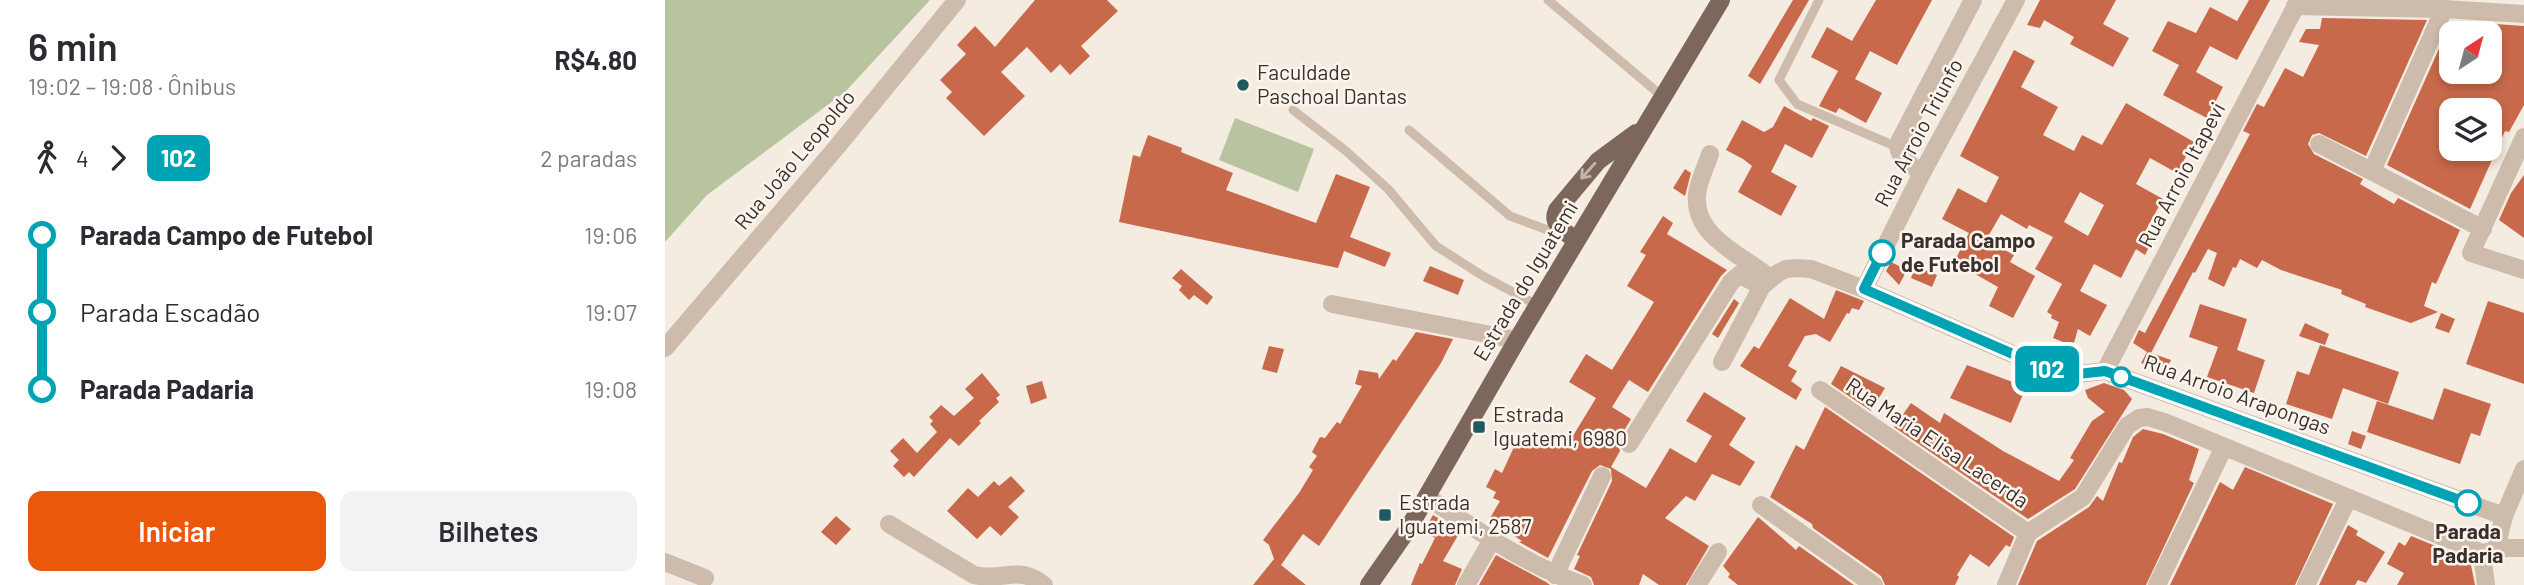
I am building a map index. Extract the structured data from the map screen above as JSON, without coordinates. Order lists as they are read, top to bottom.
{
  "streets": {
    "main road": ["Estrada do Iguatemi"],
    "street": [
      "Rua Arroio Triunfo",
      "Rua João Leopoldo",
      "Rua Arroio Itapevi",
      "Rua Arroio Arapongas",
      "Rua Maria Elisa Lacerda"
    ]
  },
  "crossings": [
    ["Rua Arroio Triunfo", "Rua Arroio Arapongas"],
    ["Rua Arroio Itapevi", "Rua Arroio Arapongas"]
  ],
  "places": {
    "other": ["Faculdade Paschoal Dantas", "Parada Campo de Futebol", "Parada Padaria"],
    "transit": ["Estrada Iguatemi, 6980", "Estrada Iguatemi, 2587"]
  },
  "lines": ["bus line 102"],
  "north": "top right",
  "page": {
    "heading": ["6 min", "19:02 – 19:08 · Ônibus", "R$4.80"],
    "on_map": "102",
    "legs": ["4", "102", "2 paradas"],
    "list": [
      {
        "name": "Parada Campo de Futebol",
        "value": "19:06"
      },
      {
        "name": "Parada Escadão",
        "value": "19:07"
      },
      {
        "name": "Parada Padaria",
        "value": "19:08"
      }
    ],
    "buttons": ["Iniciar", "Bilhetes"]
  }
}
